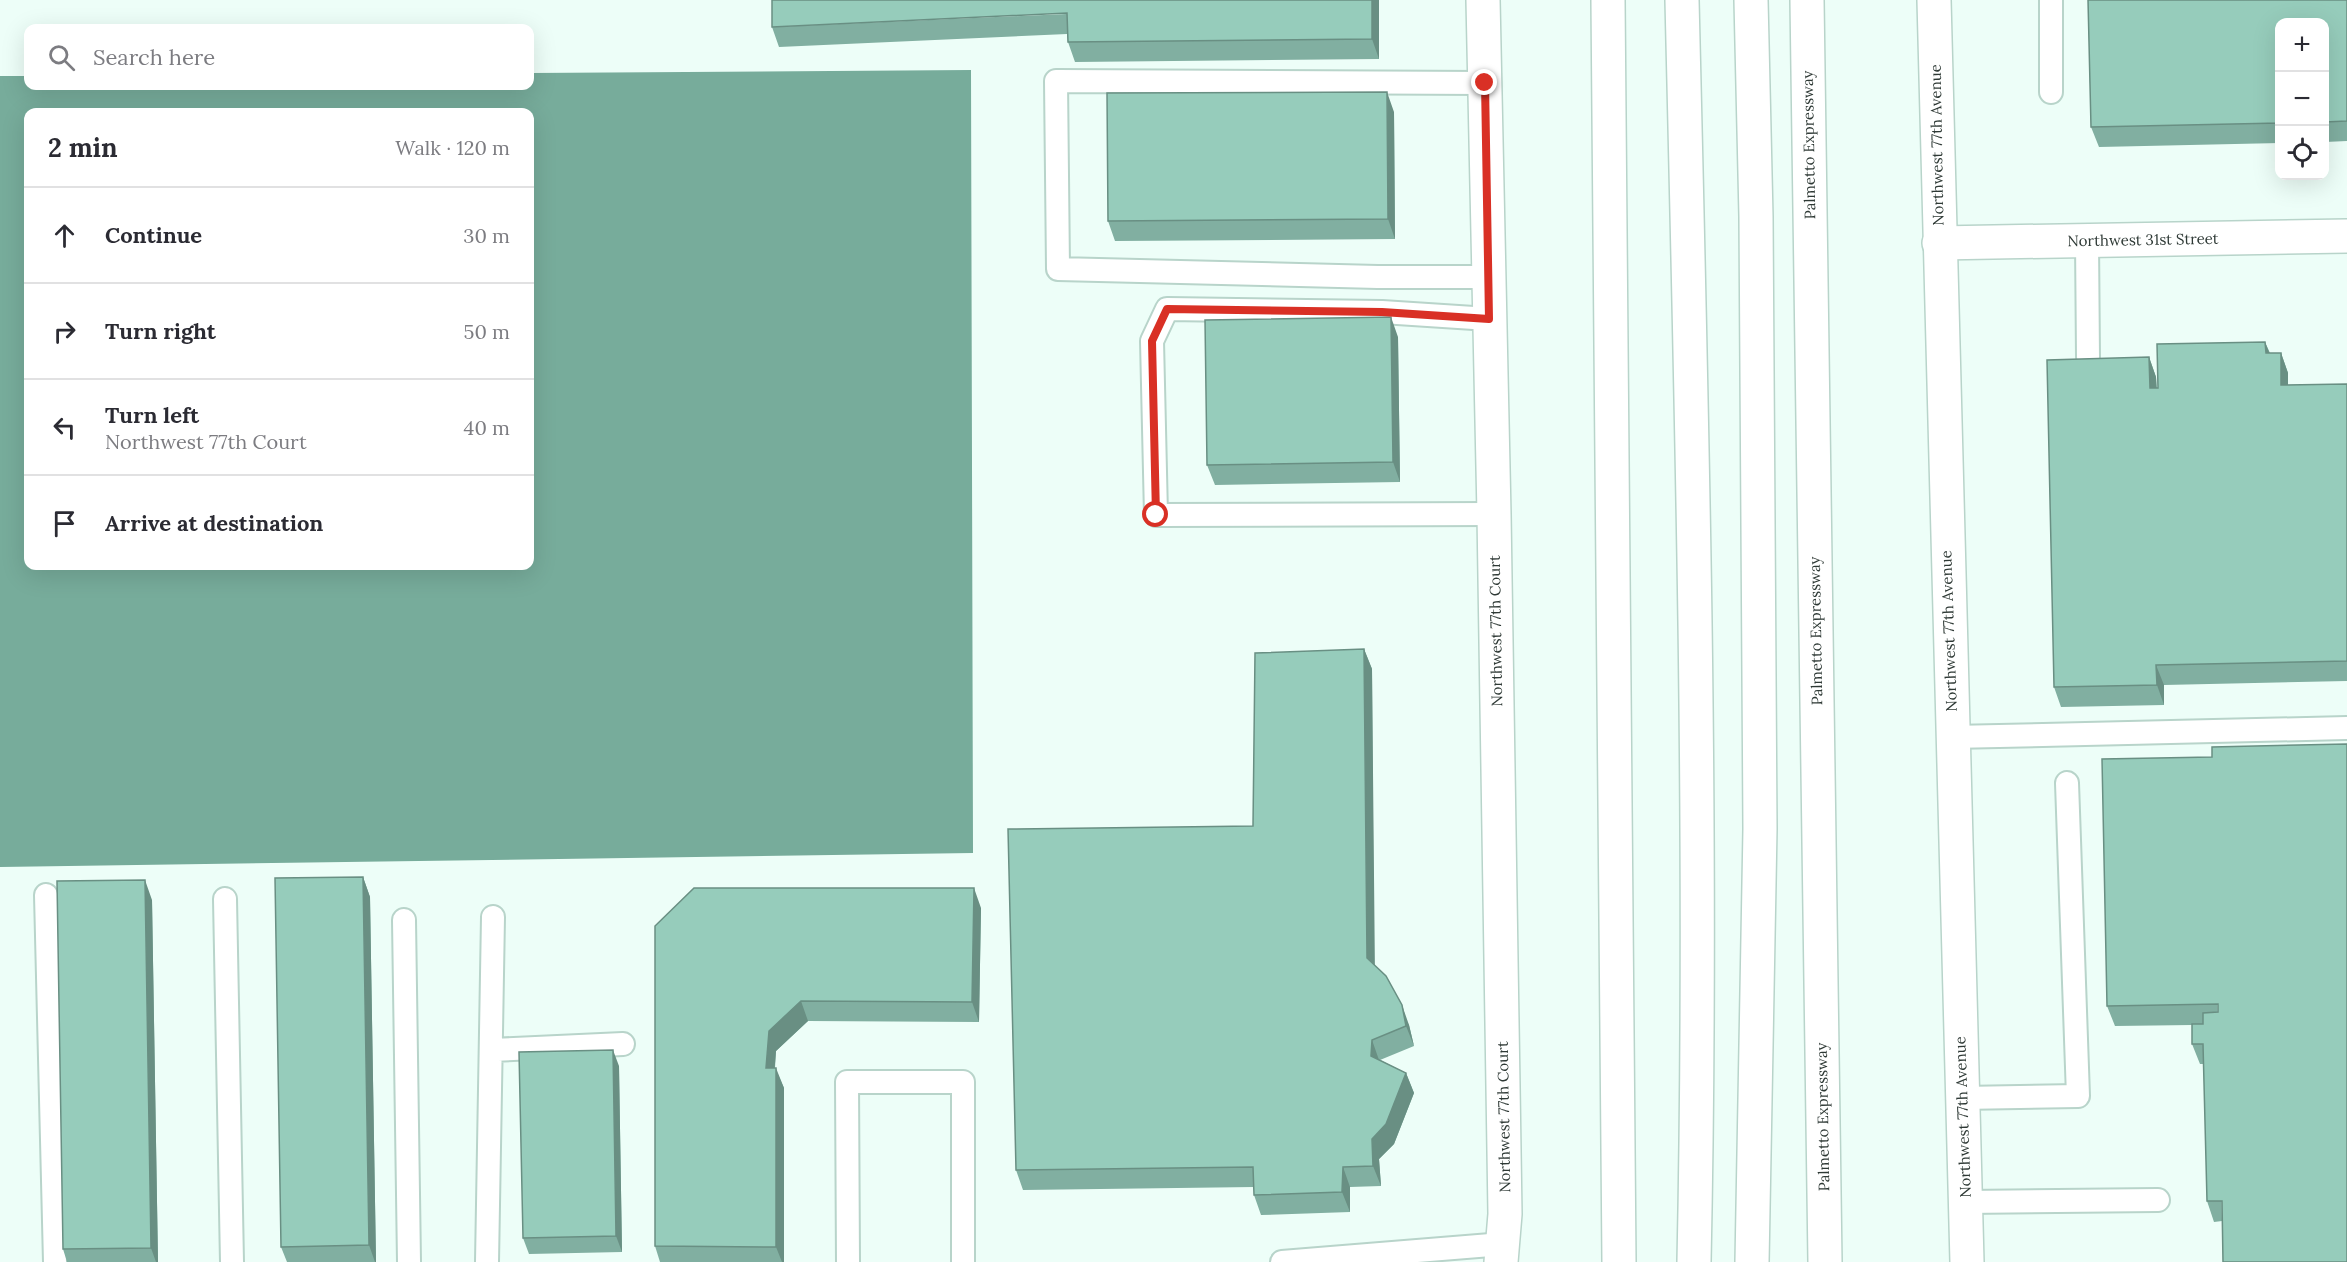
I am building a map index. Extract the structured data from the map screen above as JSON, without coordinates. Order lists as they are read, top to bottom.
{
  "streets": {
    "main road": [
      "Palmetto Expressway",
      "Northwest 77th Avenue",
      "Northwest 31st Street",
      "Northwest 77th Court"
    ]
  },
  "crossings": [
    ["Northwest 77th Avenue", "Northwest 31st Street"]
  ],
  "page": {
    "map_buttons": ["+", "−"],
    "search": "Search here",
    "heading": ["2 min", "Walk · 120 m"],
    "list": [
      ["Continue", "30 m"],
      ["Turn right", "50 m"],
      ["Turn left", "Northwest 77th Court", "40 m"],
      "Arrive at destination"
    ]
  }
}
